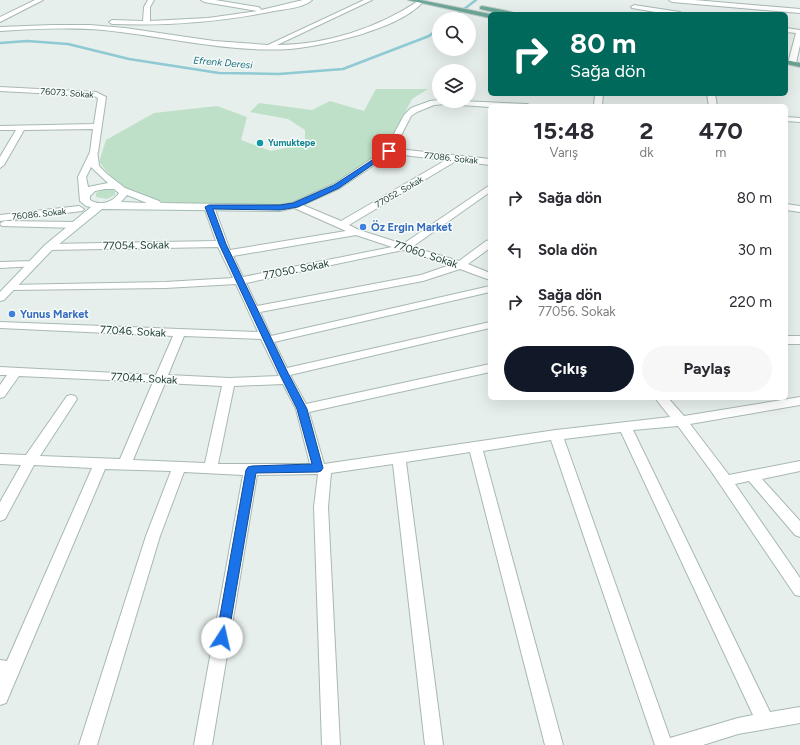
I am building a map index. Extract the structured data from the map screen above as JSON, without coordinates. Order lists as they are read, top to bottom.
{
  "streets": {
    "street": [
      "76073. Sokak",
      "77086. Sokak",
      "77052. Sokak",
      "76086. Sokak",
      "77054. Sokak",
      "77060. Sokak",
      "77050. Sokak",
      "77046. Sokak",
      "77044. Sokak"
    ]
  },
  "crossings": [
    ["77086. Sokak", "77052. Sokak"],
    ["77052. Sokak", "77060. Sokak"],
    ["77060. Sokak", "77050. Sokak"]
  ],
  "water": ["Efrenk Deresi"],
  "places": ["Yumuktepe", "Öz Ergin Market", "Yunus Market"],
  "page": {
    "turn": ["80 m", "Sağa dön"],
    "eta": [
      "15:48",
      "Varış",
      "2",
      "dk",
      "470",
      "m"
    ],
    "list": [
      {
        "name": "Sağa dön",
        "value": "80 m"
      },
      {
        "name": "Sola dön",
        "value": "30 m"
      },
      {
        "name": "Sağa dön",
        "note": "77056. Sokak",
        "value": "220 m"
      }
    ],
    "buttons": ["Çıkış", "Paylaş"]
  }
}
